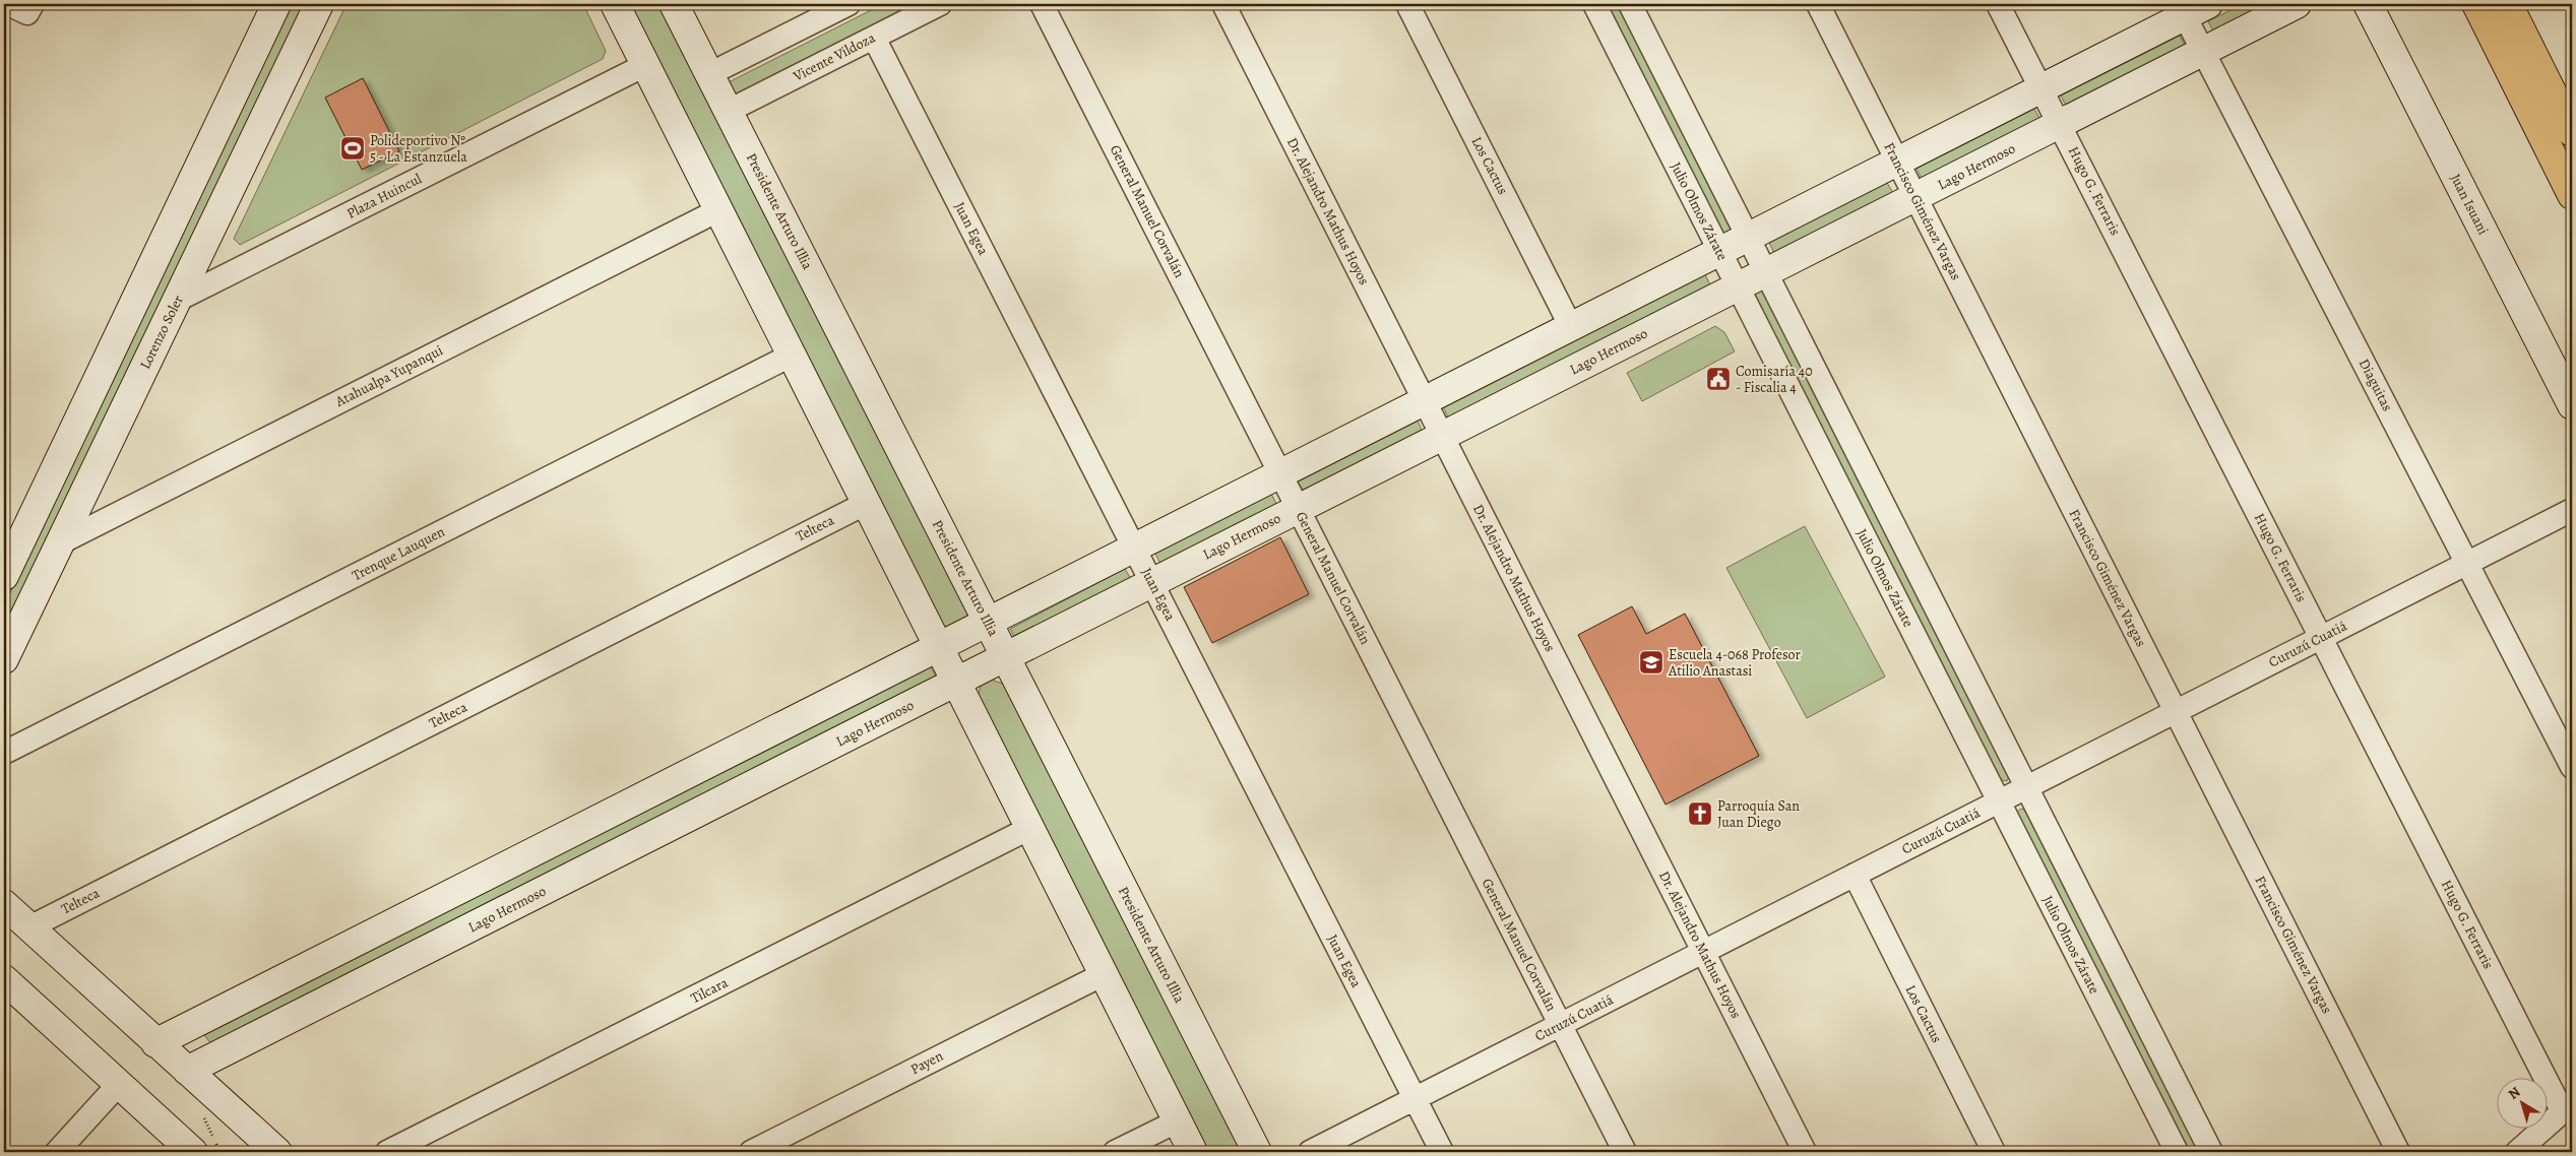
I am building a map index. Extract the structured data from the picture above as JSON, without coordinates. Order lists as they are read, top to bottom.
{
  "streets": {
    "street": [
      "Vicente Vildoza",
      "Los Cactus",
      "Lago Hermoso",
      "Hugo G. Ferraris",
      "Plaza Huincul",
      "Juan Isuani",
      "Presidente Arturo Illia",
      "General Manuel Corvalán",
      "Dr. Alejandro Mathus Hoyos",
      "Julio Olmos Zárate",
      "Francisco Giménez Vargas",
      "Juan Egea",
      "Lorenzo Soler",
      "Atahualpa Yupanqui",
      "Diaguitas",
      "Telteca",
      "Trenque Lauquen",
      "Curuzú Cuatiá",
      "Tilcara",
      "Payen"
    ]
  },
  "crossings": [
    ["Vicente Vildoza", "Presidente Arturo Illia"],
    ["Vicente Vildoza", "Juan Egea"],
    ["Los Cactus", "Curuzú Cuatiá"],
    ["Lago Hermoso", "Hugo G. Ferraris"],
    ["Lago Hermoso", "Presidente Arturo Illia"],
    ["Lago Hermoso", "General Manuel Corvalán"],
    ["Lago Hermoso", "Dr. Alejandro Mathus Hoyos"],
    ["Lago Hermoso", "Julio Olmos Zárate"],
    ["Lago Hermoso", "Francisco Giménez Vargas"],
    ["Lago Hermoso", "Juan Egea"],
    ["Lago Hermoso", "Diaguitas"],
    ["Hugo G. Ferraris", "Curuzú Cuatiá"],
    ["Plaza Huincul", "Lorenzo Soler"],
    ["General Manuel Corvalán", "Curuzú Cuatiá"],
    ["Dr. Alejandro Mathus Hoyos", "Curuzú Cuatiá"],
    ["Julio Olmos Zárate", "Curuzú Cuatiá"],
    ["Francisco Giménez Vargas", "Curuzú Cuatiá"],
    ["Juan Egea", "Curuzú Cuatiá"],
    ["Lorenzo Soler", "Atahualpa Yupanqui"],
    ["Diaguitas", "Curuzú Cuatiá"]
  ],
  "places": {
    "sports": ["Polideportivo Nº 5 - La Estanzuela"],
    "public building": ["Comisaría 40 - Fiscalia 4"],
    "school or university": ["Escuela 4-068 Profesor Atilio Anastasi"],
    "church": ["Parroquía San Juan Diego"]
  },
  "north": "top left"
}
